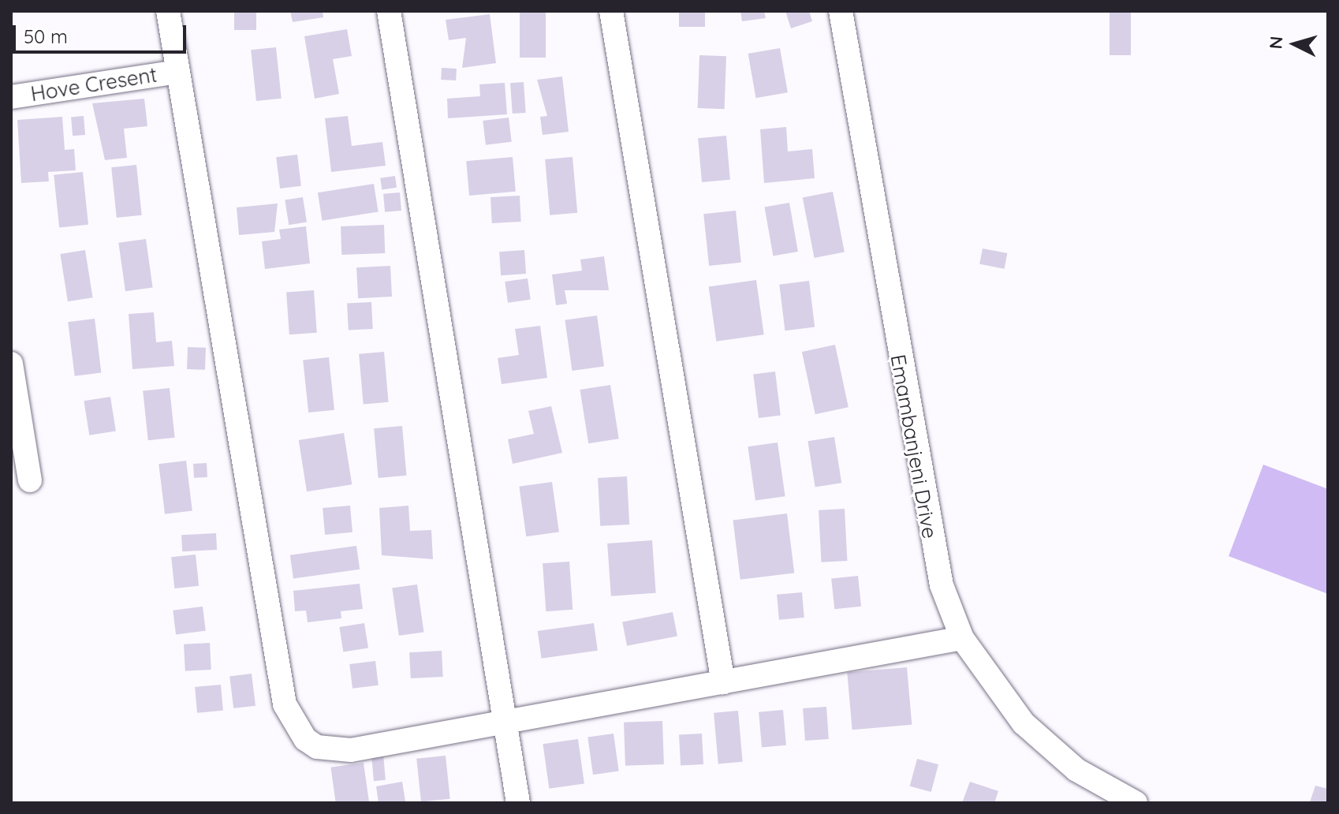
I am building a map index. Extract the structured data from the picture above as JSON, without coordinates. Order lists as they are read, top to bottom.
{
  "streets": {
    "street": ["Hove Cresent", "Emambanjeni Drive"]
  },
  "scale_bar": "50 m",
  "north": "left"
}
